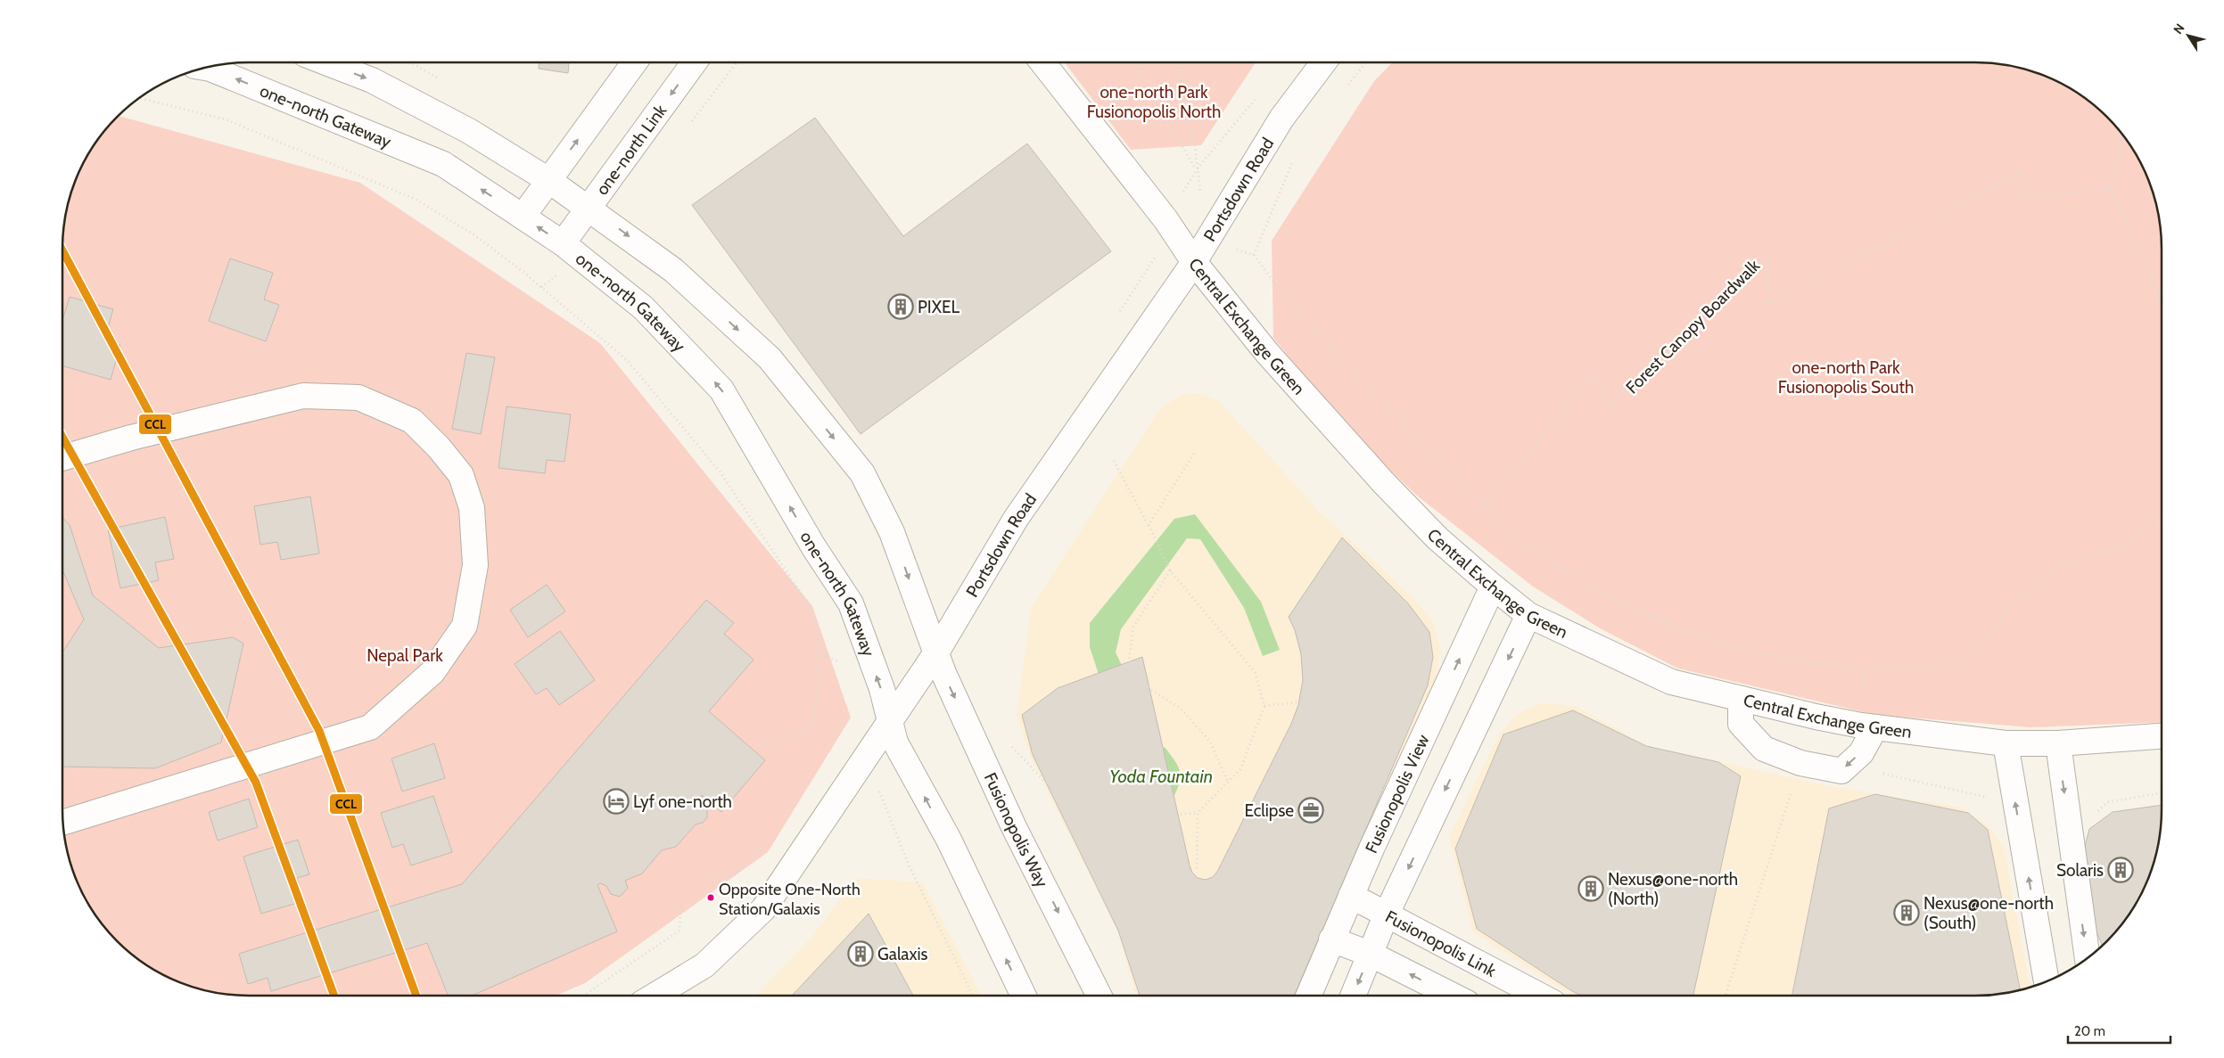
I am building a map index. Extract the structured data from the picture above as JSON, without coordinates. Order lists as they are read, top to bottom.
{
  "streets": {
    "street": [
      "one-north Gateway",
      "one-north Link",
      "Portsdown Road",
      "Central Exchange Green",
      "Fusionopolis View",
      "Fusionopolis Way",
      "Fusionopolis Link"
    ],
    "path": ["Forest Canopy Boardwalk"]
  },
  "crossings": [
    ["one-north Gateway", "one-north Link"],
    ["one-north Gateway", "Portsdown Road"],
    ["Portsdown Road", "Central Exchange Green"],
    ["Portsdown Road", "Fusionopolis Way"],
    ["Central Exchange Green", "Fusionopolis View"],
    ["Fusionopolis View", "Fusionopolis Link"]
  ],
  "water": ["Yoda Fountain"],
  "parks": ["one-north Park Fusionopolis North", "one-north Park Fusionopolis South", "Nepal Park"],
  "places": {
    "building": [
      "PIXEL",
      "Solaris",
      "Nexus@one-north (North)",
      "Nexus@one-north (South)",
      "Galaxis"
    ],
    "hotel": ["Lyf one-north"],
    "office": ["Eclipse"],
    "other": ["Opposite One-North Station/Galaxis"]
  },
  "lines": ["transit line CCL"],
  "scale_bar": "20 m",
  "north": "top left"
}
